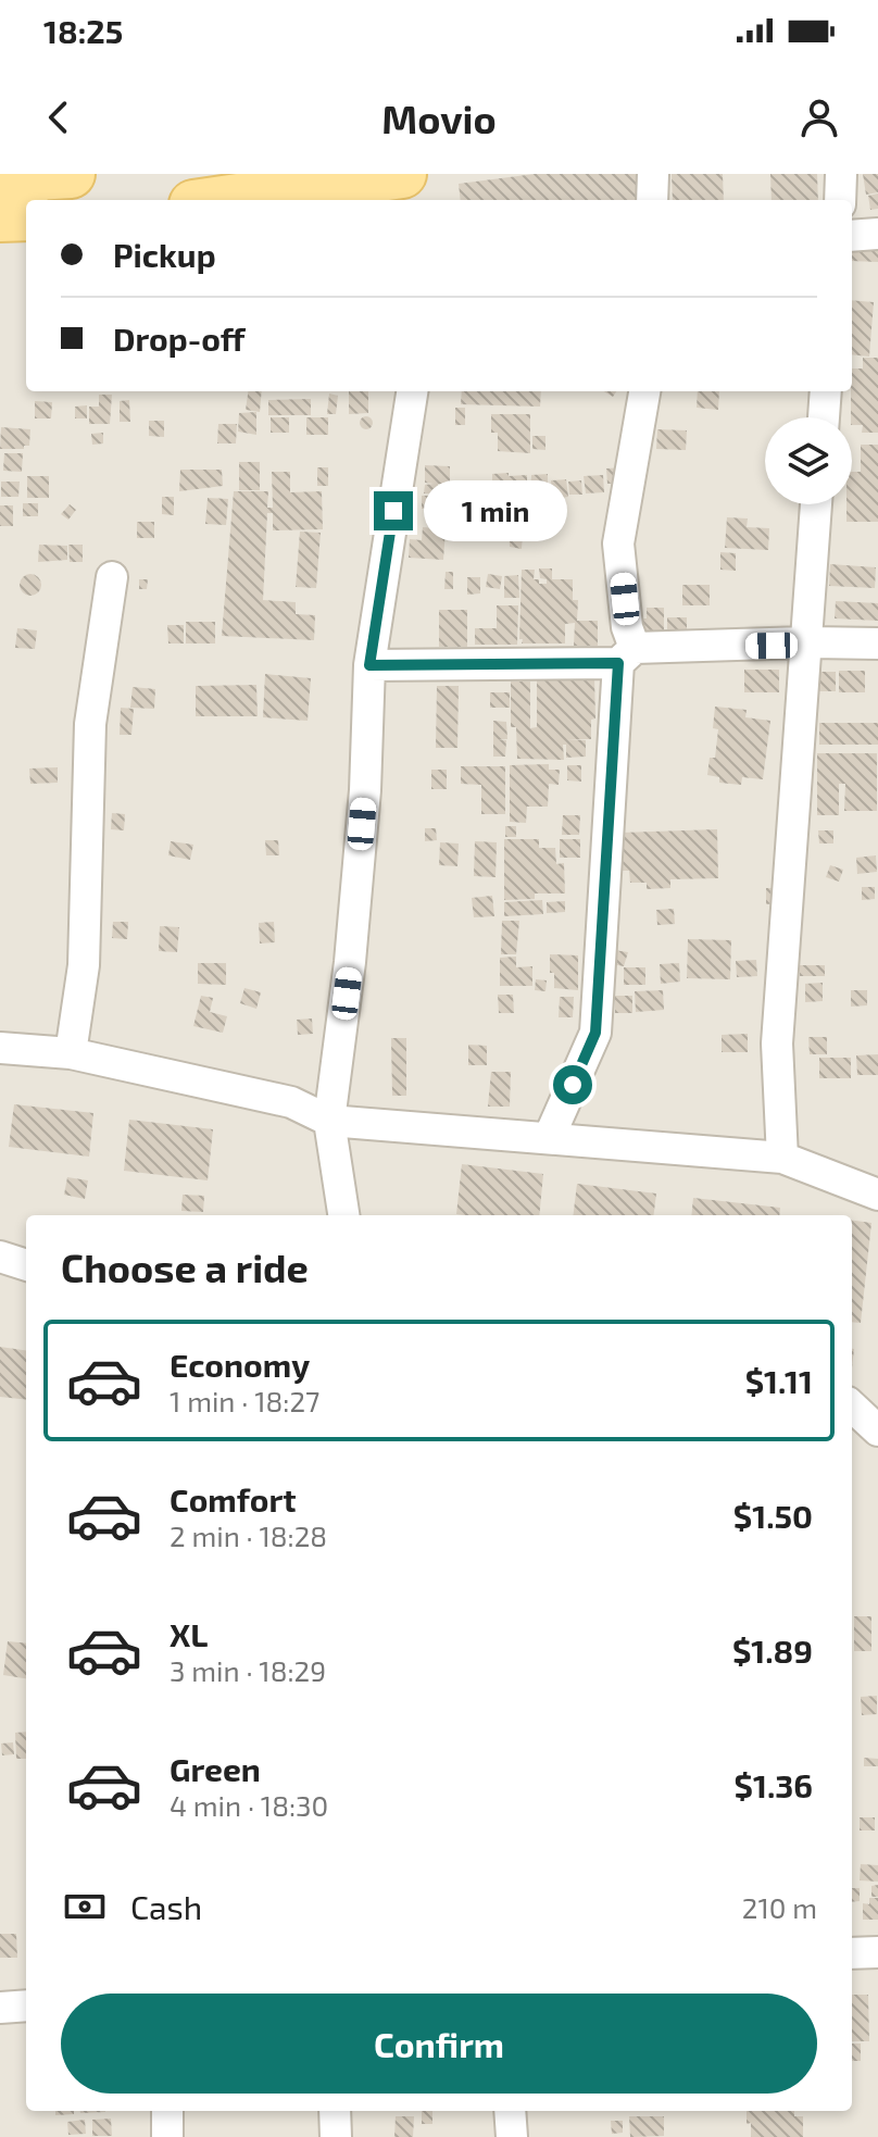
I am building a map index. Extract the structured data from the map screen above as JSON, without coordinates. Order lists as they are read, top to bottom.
{
  "page": {
    "status": "18:25",
    "header": "Movio",
    "banner": ["Pickup", "Drop-off"],
    "bubble": "1 min",
    "heading": "Choose a ride",
    "list": [
      {
        "name": "Economy",
        "note": "1 min · 18:27",
        "value": "$1.11"
      },
      {
        "name": "Comfort",
        "note": "2 min · 18:28",
        "value": "$1.50"
      },
      {
        "name": "XL",
        "note": "3 min · 18:29",
        "value": "$1.89"
      },
      {
        "name": "Green",
        "note": "4 min · 18:30",
        "value": "$1.36"
      }
    ],
    "pay": ["Cash", "210 m"],
    "buttons": "Confirm"
  }
}
